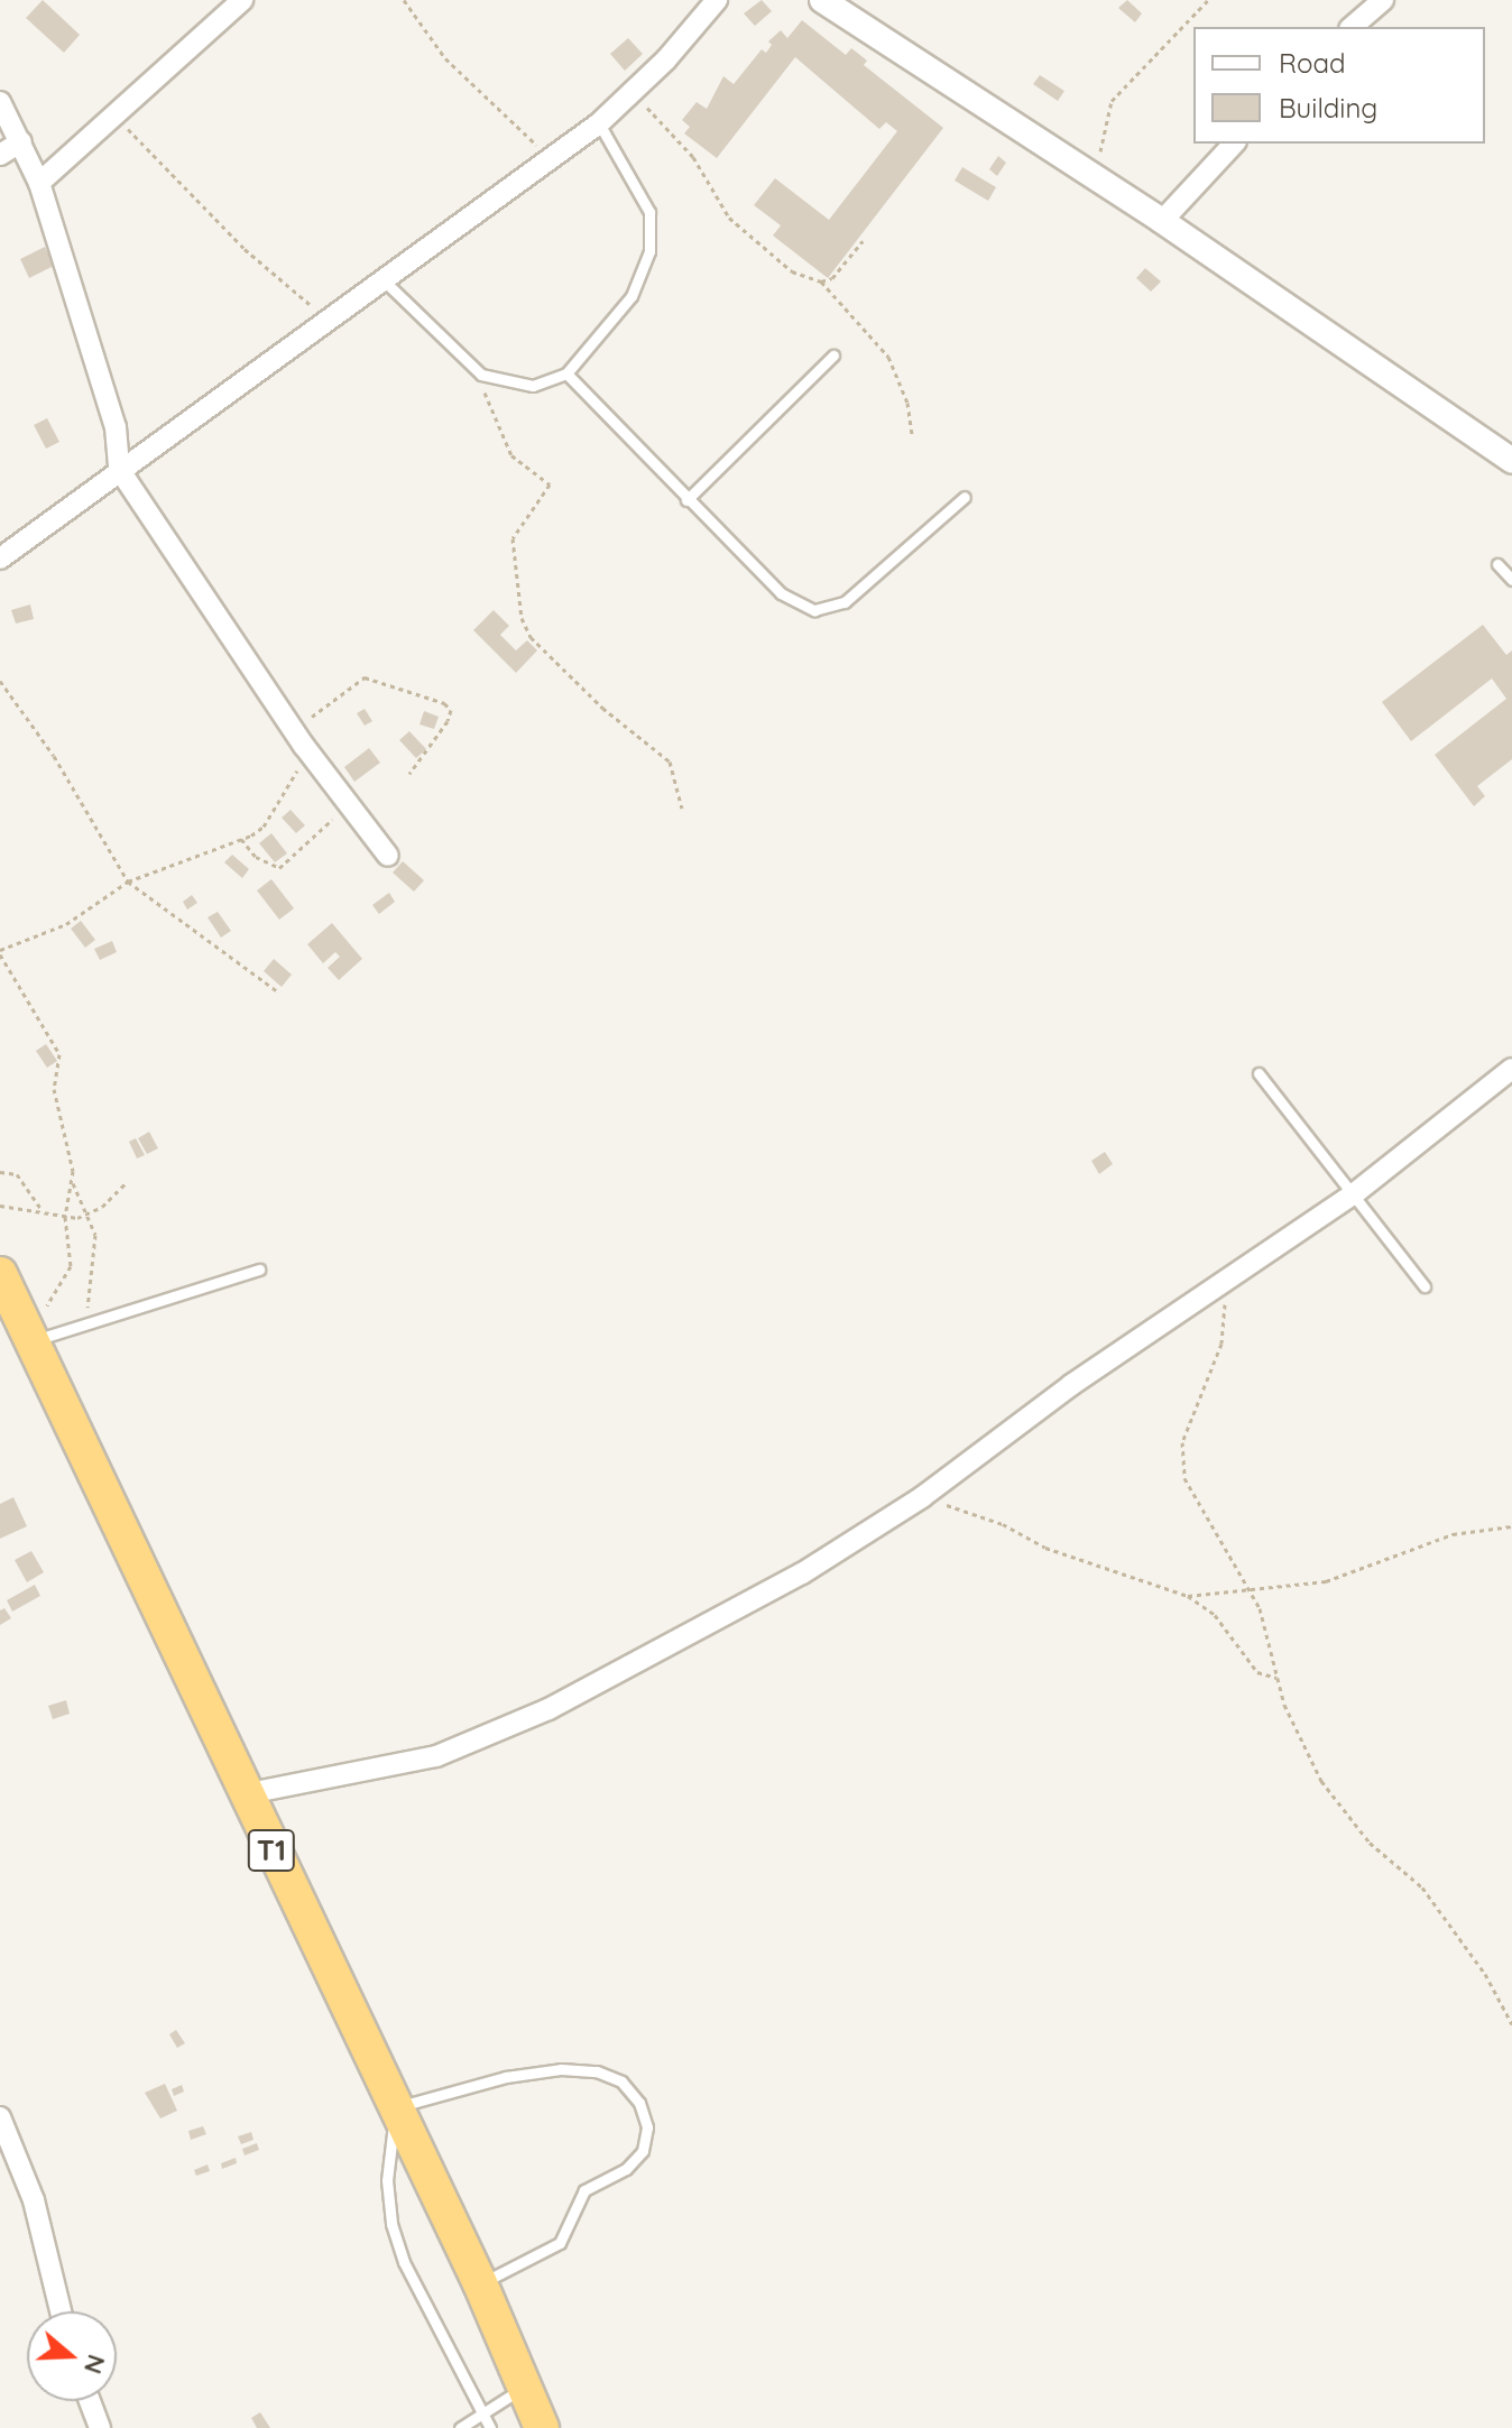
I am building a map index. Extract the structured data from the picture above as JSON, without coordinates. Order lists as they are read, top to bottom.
{
  "streets": {
    "highway": ["T1"]
  },
  "legend": ["Road", "Building"],
  "north": "right"
}
